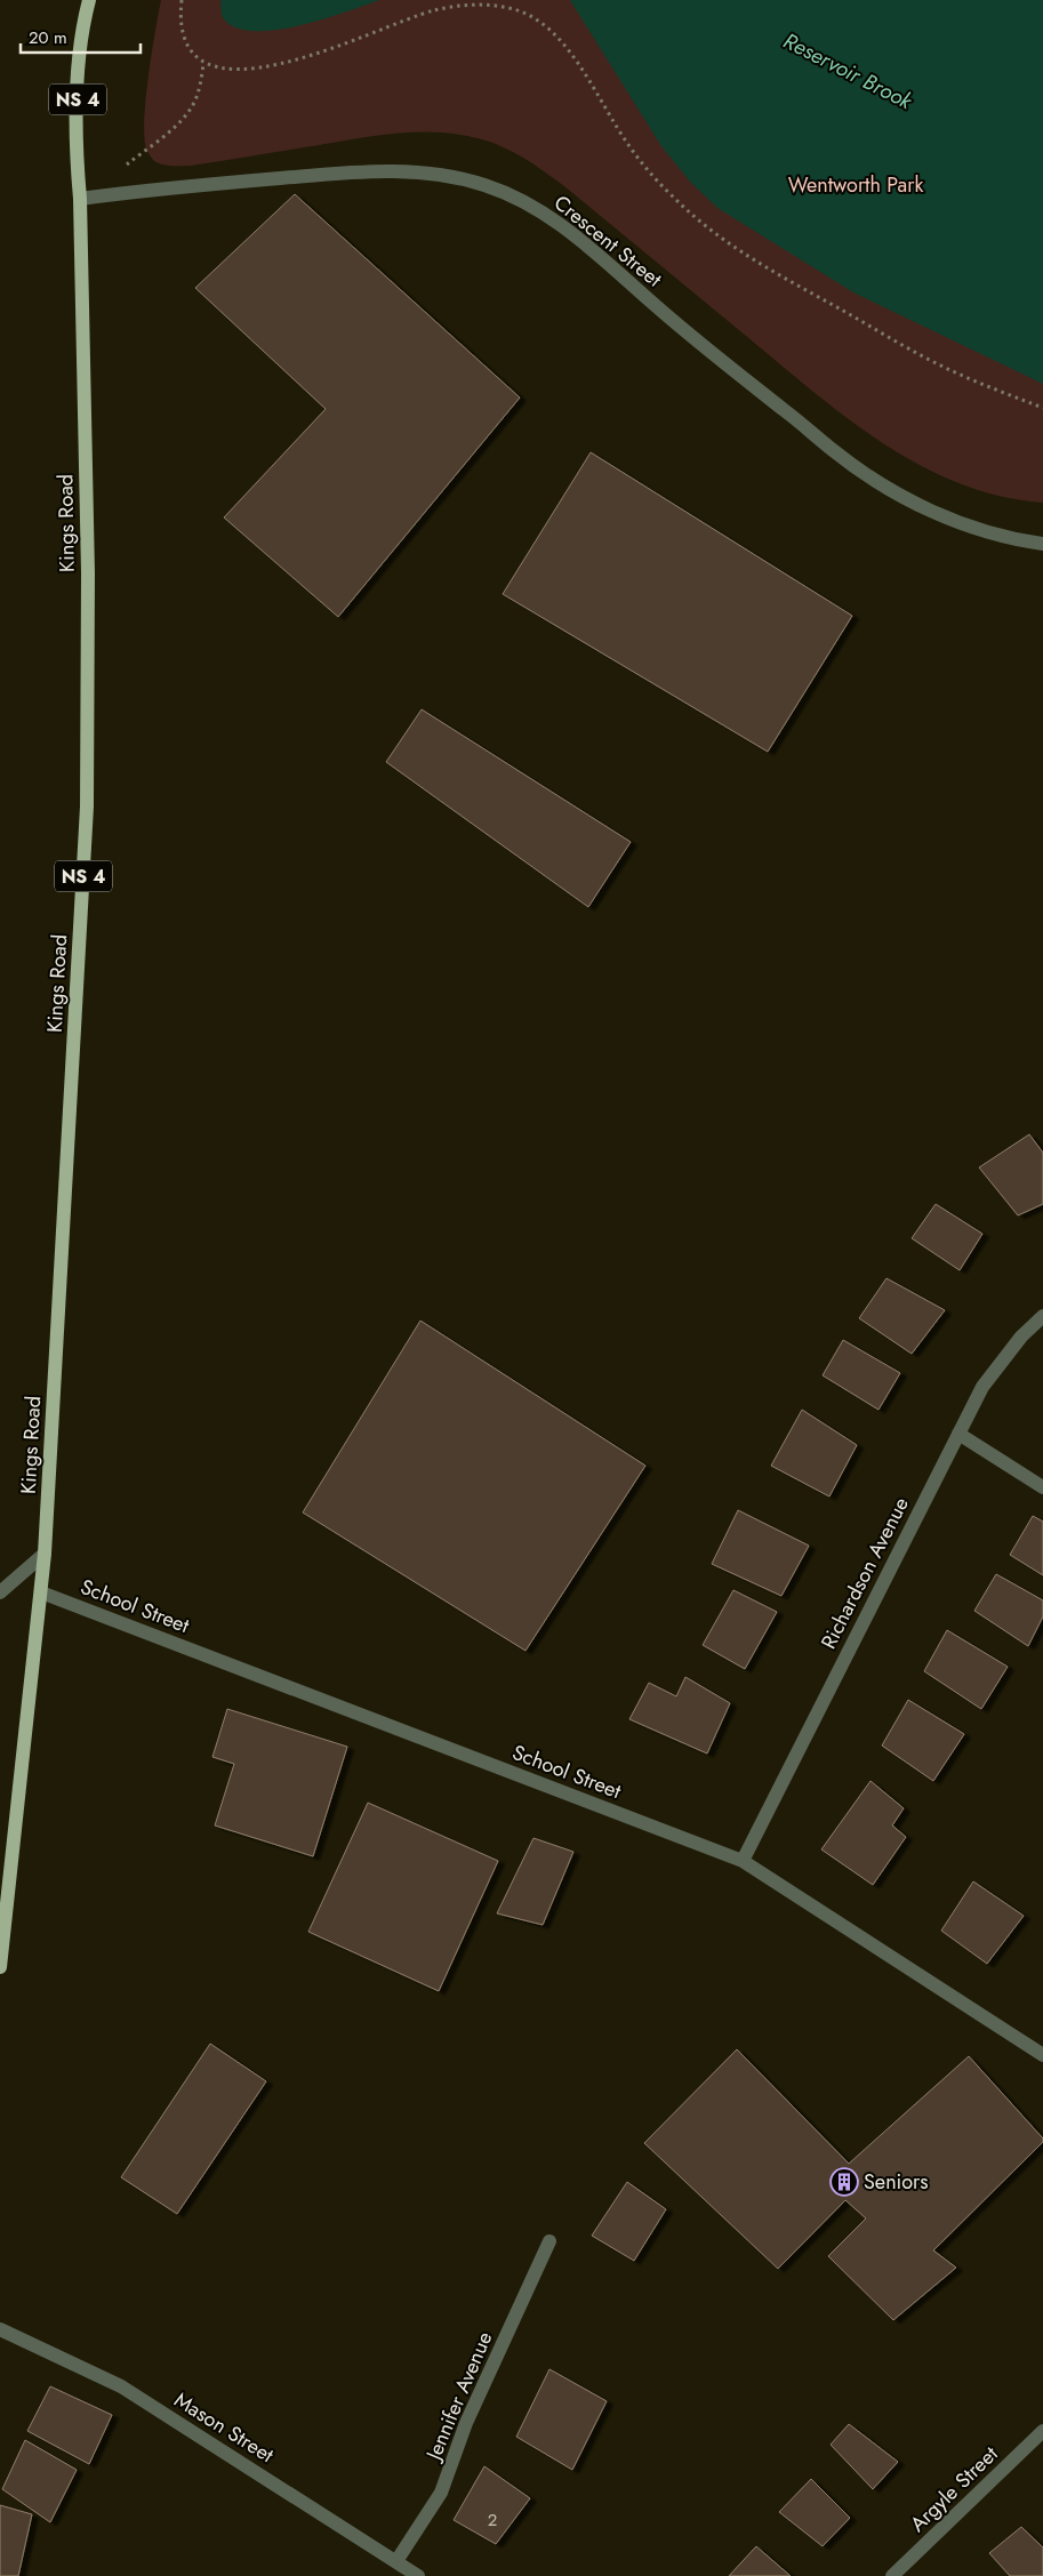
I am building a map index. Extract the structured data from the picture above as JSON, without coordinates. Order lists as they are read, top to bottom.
{
  "streets": {
    "main road": ["NS 4", "Kings Road"],
    "street": [
      "Crescent Street",
      "Richardson Avenue",
      "School Street",
      "Jennifer Avenue",
      "Mason Street",
      "Argyle Street"
    ]
  },
  "crossings": [
    ["Crescent Street", "Kings Road"],
    ["Kings Road", "School Street"],
    ["Richardson Avenue", "School Street"],
    ["Jennifer Avenue", "Mason Street"]
  ],
  "water": ["Reservoir Brook"],
  "parks": ["Wentworth Park"],
  "places": {
    "building": ["Seniors"]
  },
  "house_numbers": ["2"],
  "scale_bar": "20 m"
}
